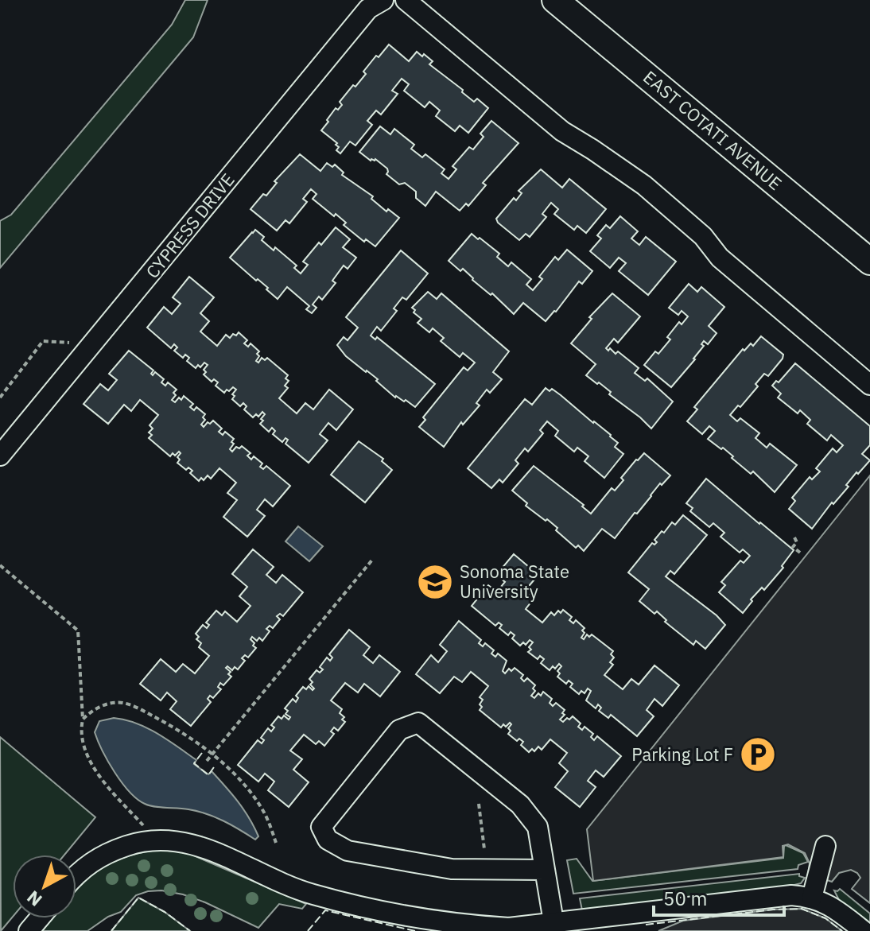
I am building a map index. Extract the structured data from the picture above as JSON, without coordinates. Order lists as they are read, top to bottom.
{
  "streets": {
    "main road": ["EAST COTATI AVENUE"],
    "street": ["CYPRESS DRIVE"]
  },
  "places": {
    "school or university": ["Sonoma State University"],
    "parking": ["Parking Lot F"]
  },
  "scale_bar": "50 m",
  "north": "bottom left"
}
